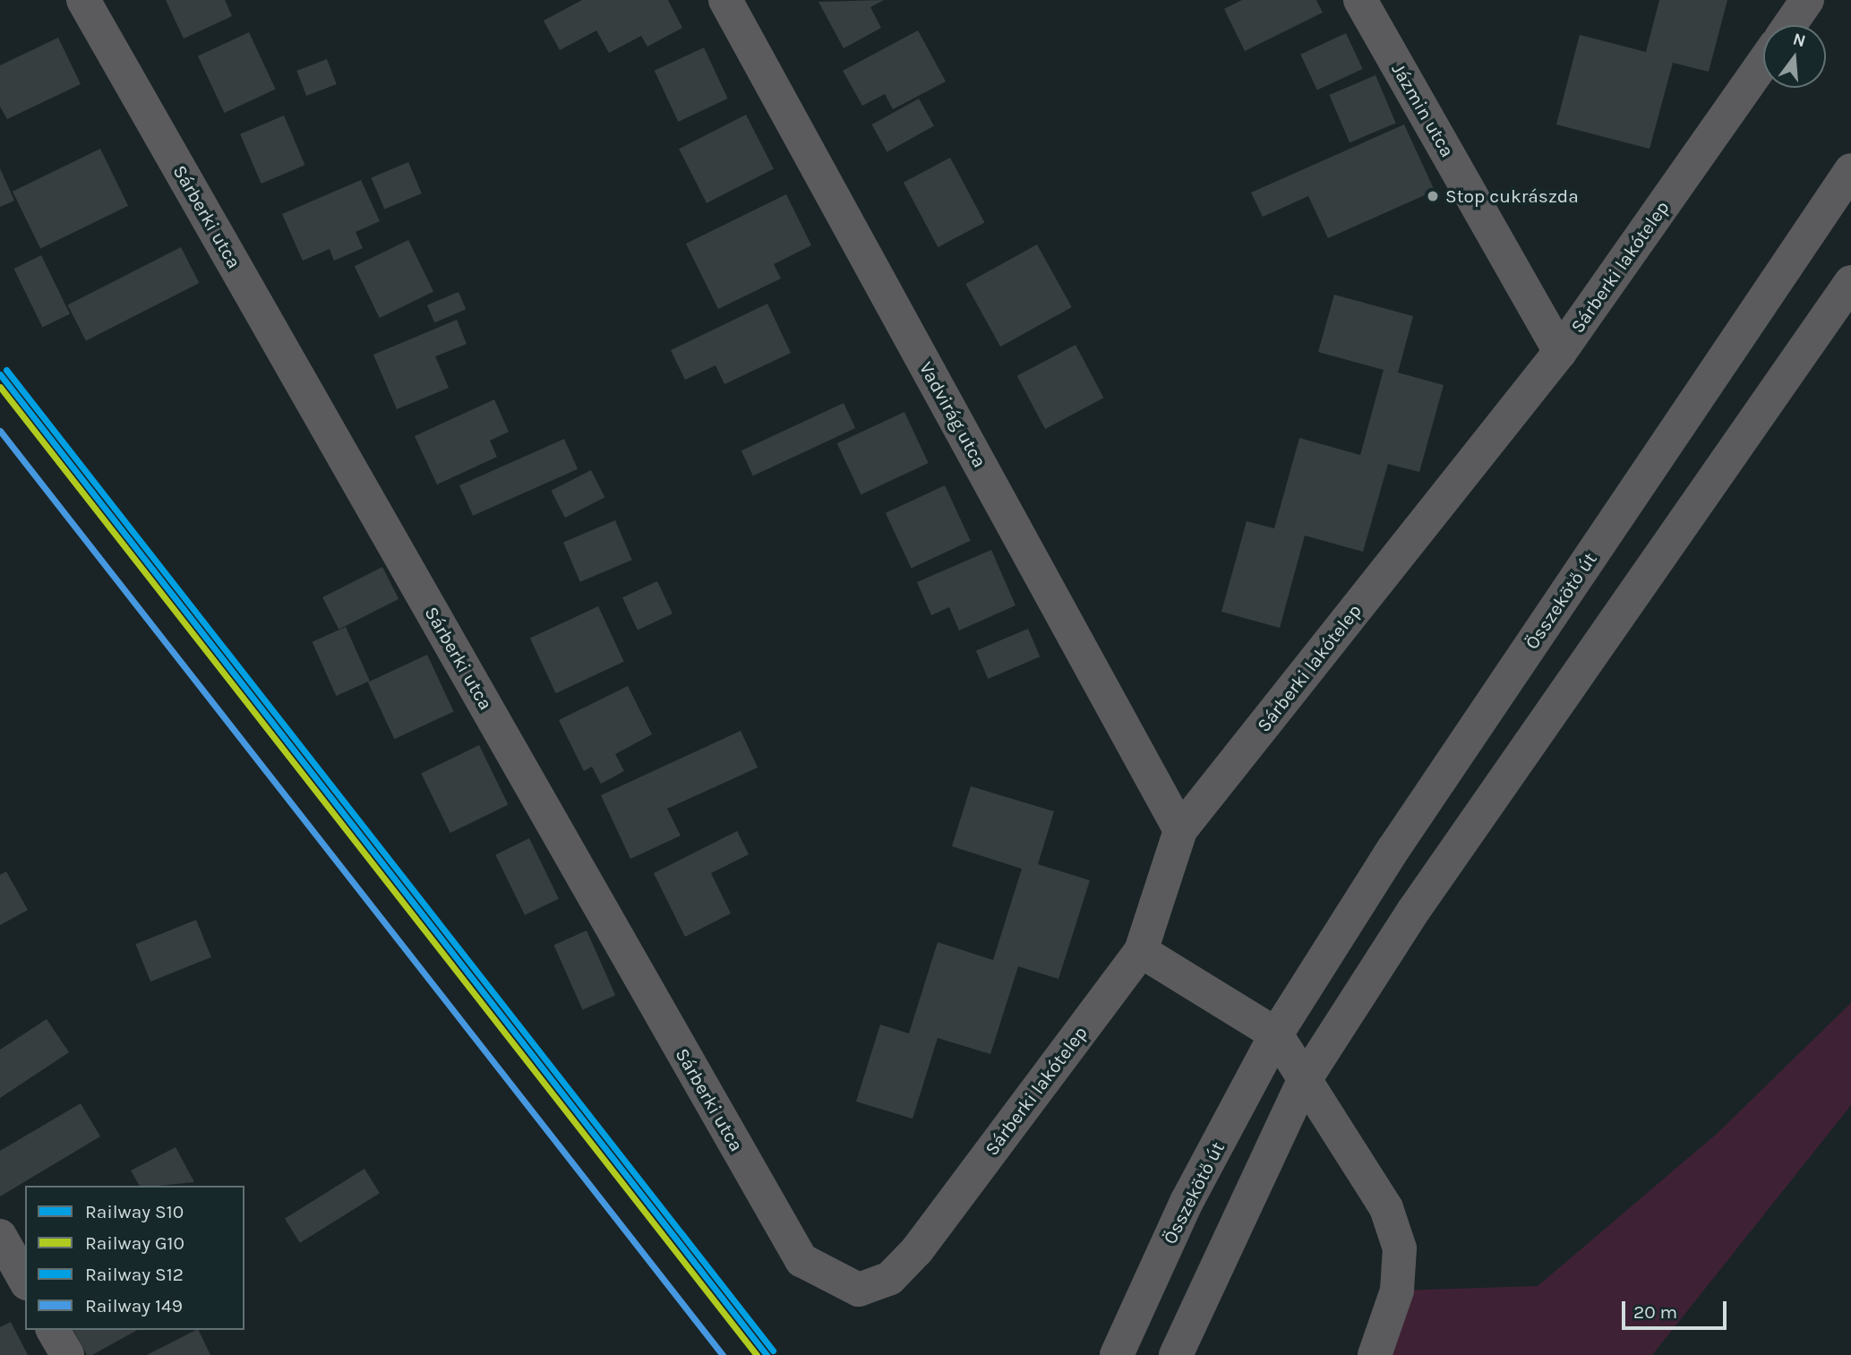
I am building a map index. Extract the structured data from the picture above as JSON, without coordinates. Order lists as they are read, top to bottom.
{
  "streets": {
    "street": [
      "Jázmin utca",
      "Sárberki utca",
      "Sárberki lakótelep",
      "Vadvirág utca",
      "Összekötő út"
    ]
  },
  "crossings": [
    ["Jázmin utca", "Sárberki lakótelep"],
    ["Sárberki utca", "Sárberki lakótelep"],
    ["Sárberki lakótelep", "Vadvirág utca"]
  ],
  "places": ["Stop cukrászda"],
  "lines": [
    "rail line S12",
    "rail line S10",
    "rail line G10",
    "rail line 149"
  ],
  "legend": [
    "Railway S10",
    "Railway G10",
    "Railway S12",
    "Railway 149"
  ],
  "scale_bar": "20 m",
  "north": "top"
}
